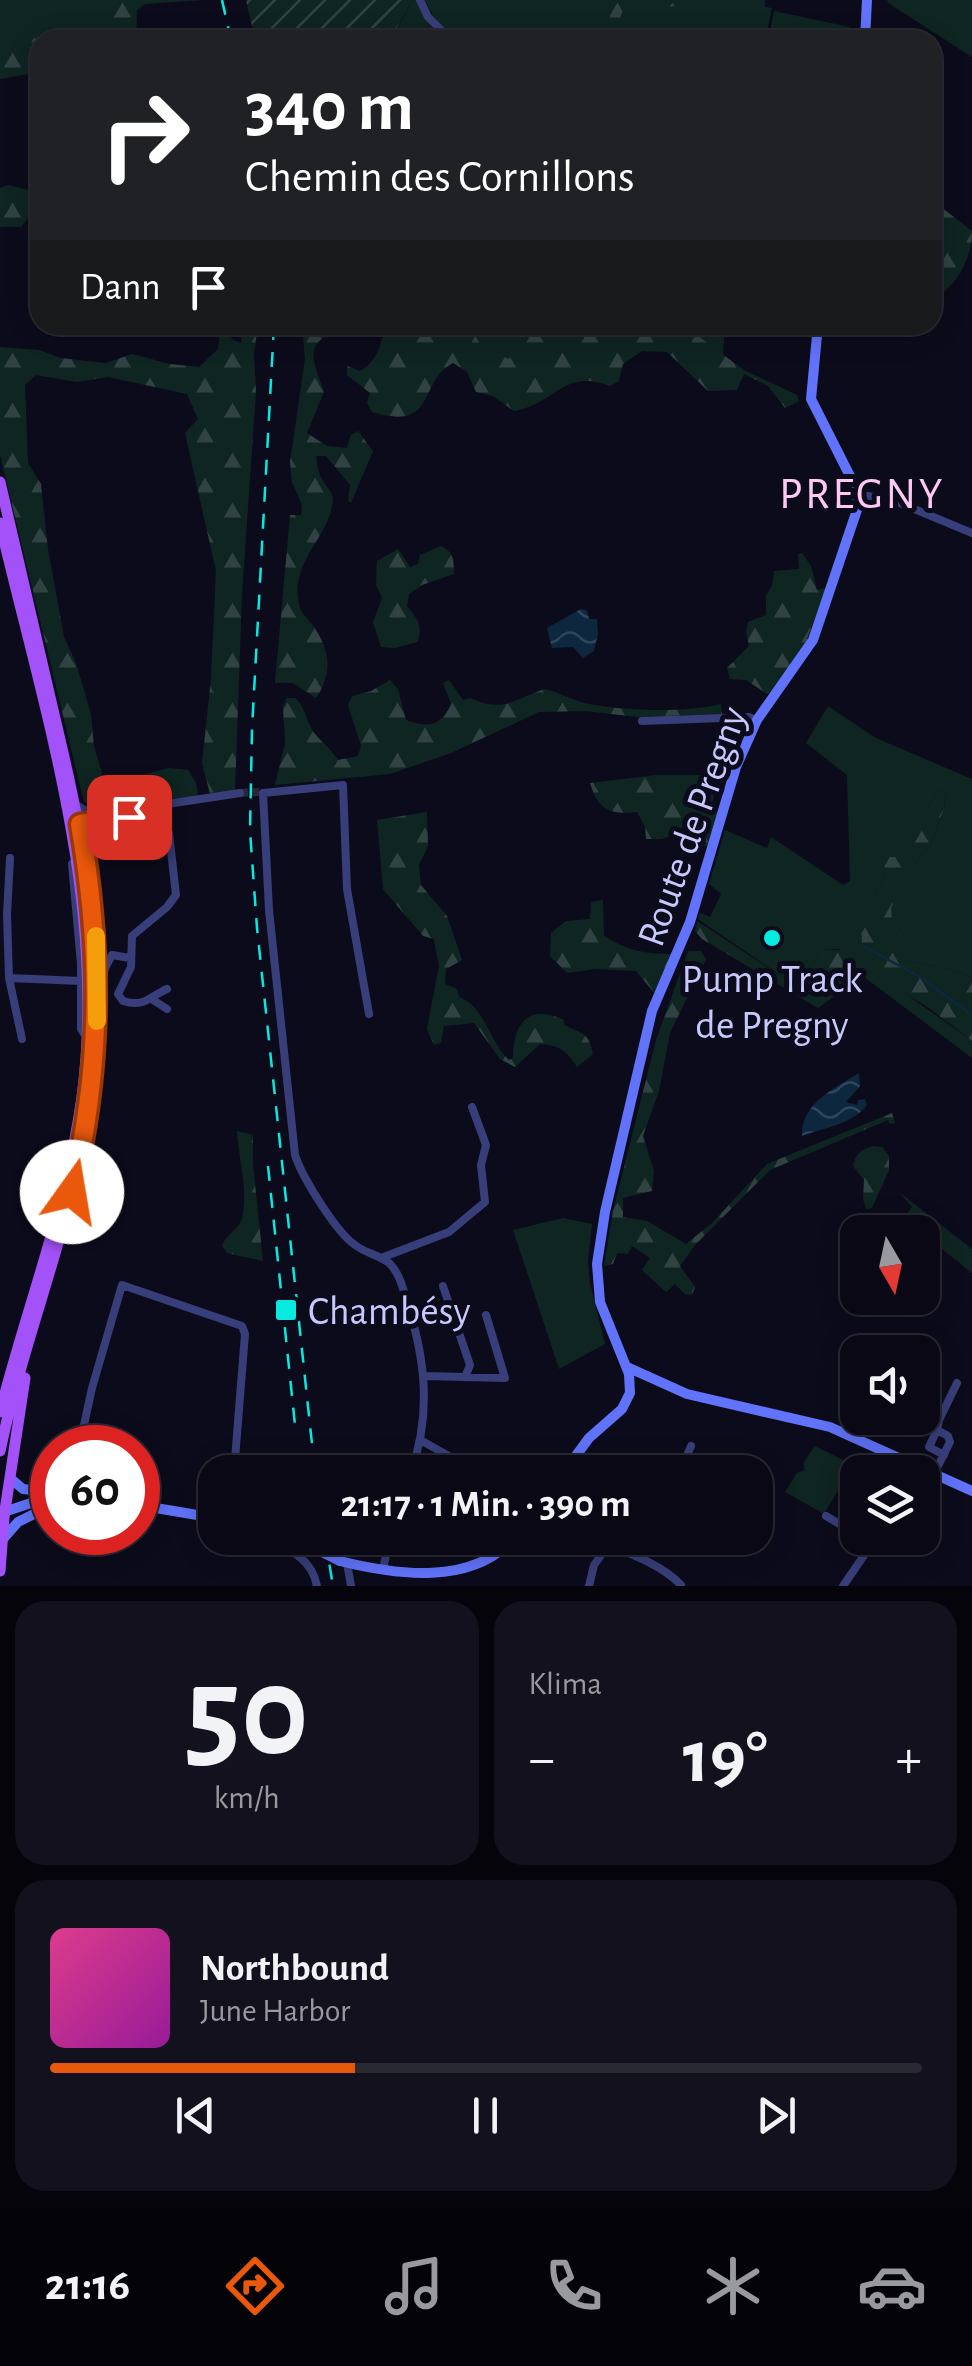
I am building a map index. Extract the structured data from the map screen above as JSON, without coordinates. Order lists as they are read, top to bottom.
{
  "streets": {
    "street": ["Route de Pregny"]
  },
  "districts": ["PREGNY"],
  "places": {
    "other": ["Pump Track de Pregny"],
    "transit": ["Chambésy"]
  },
  "north": "bottom",
  "page": {
    "turn": ["340 m", "Chemin des Cornillons"],
    "then": "Dann",
    "limit": "60",
    "trip": "21:17 · 1 Min. · 390 m",
    "tile": [
      ["50", "km/h"],
      "Klima"
    ],
    "heat": ["−", "19°", "+"],
    "song": ["Northbound", "June Harbor"],
    "tabs": "21:16"
  }
}
